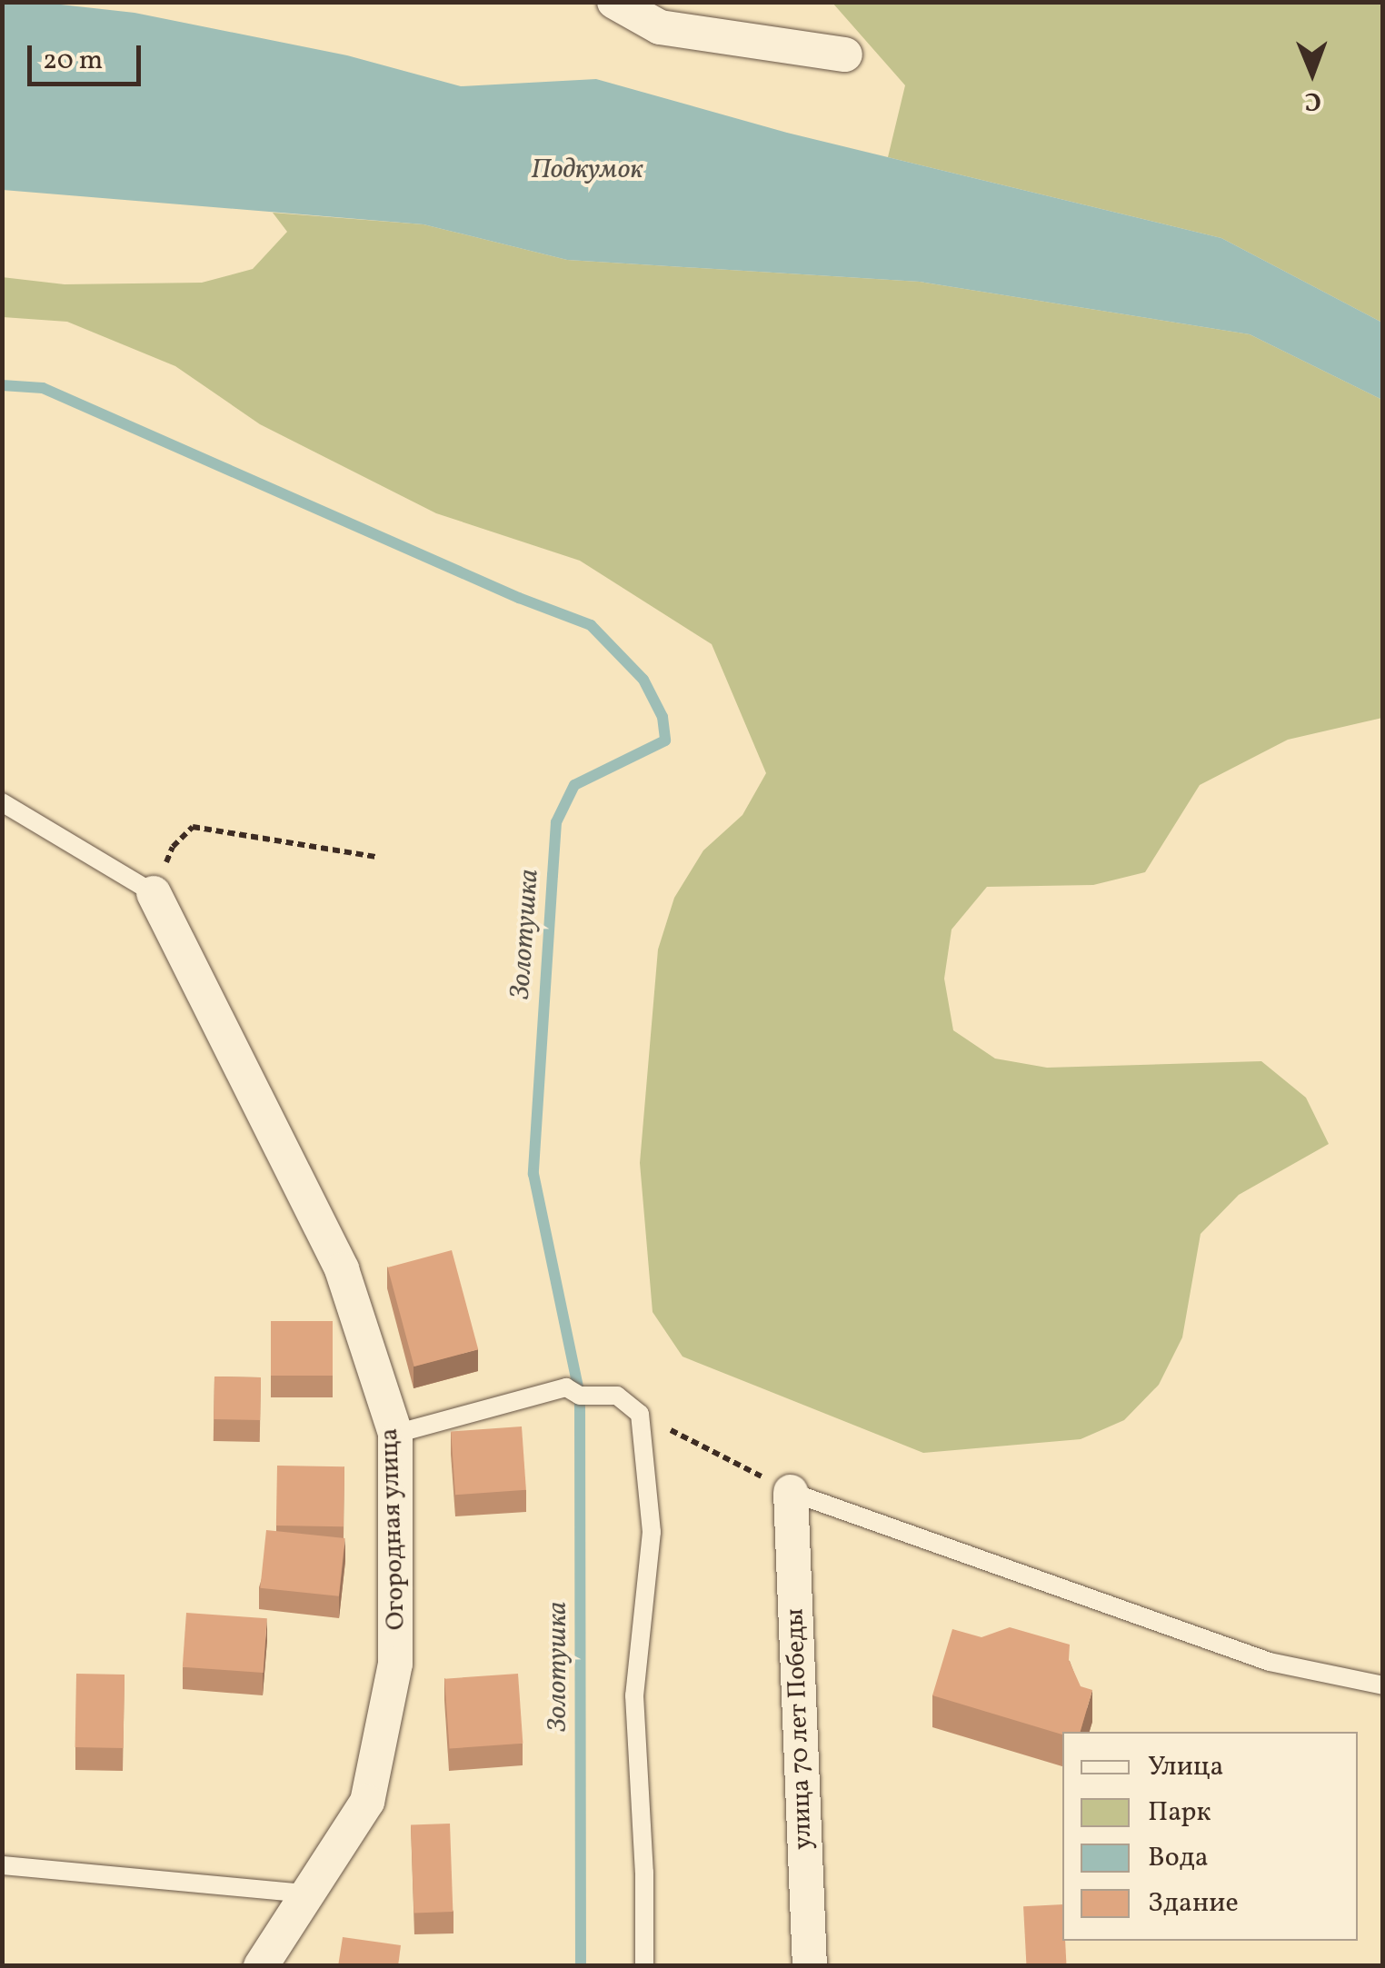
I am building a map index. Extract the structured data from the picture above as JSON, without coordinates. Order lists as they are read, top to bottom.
{
  "streets": {
    "street": ["Огородная улица", "улица 70 лет Победы"]
  },
  "water": ["Подкумок", "Золотушка"],
  "legend": [
    "Улица",
    "Парк",
    "Вода",
    "Здание"
  ],
  "scale_bar": "20 m",
  "north": "bottom"
}
